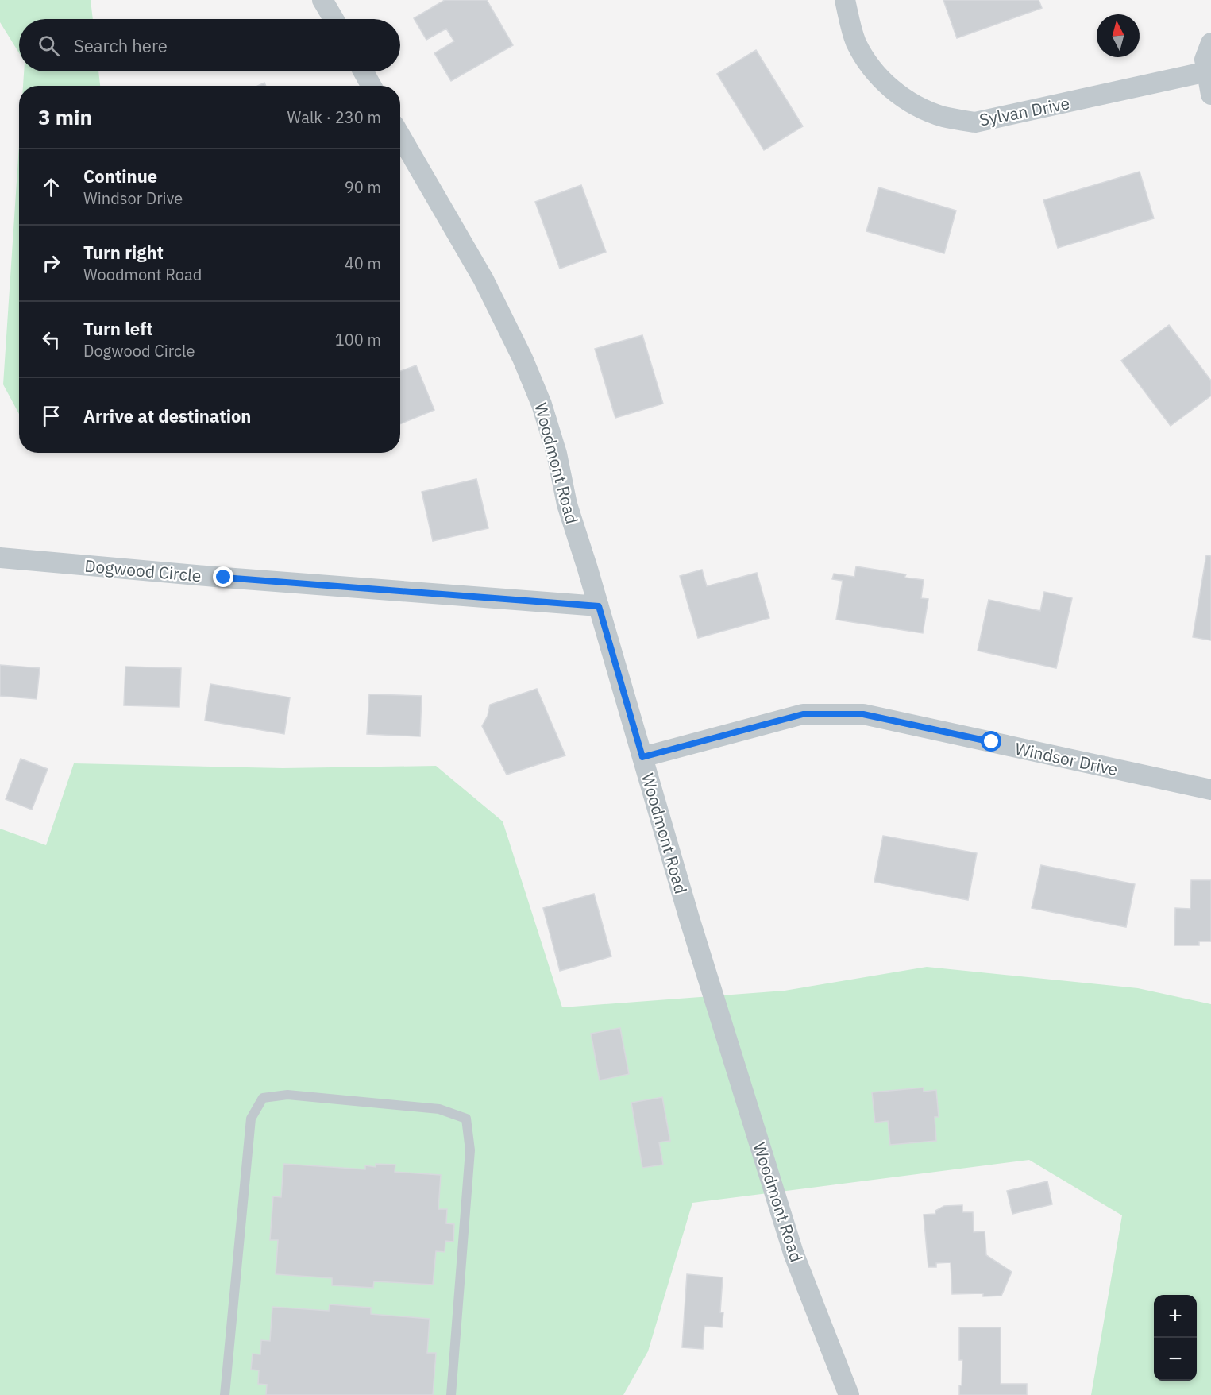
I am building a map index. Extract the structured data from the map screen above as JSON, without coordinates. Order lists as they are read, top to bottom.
{
  "streets": {
    "street": [
      "Sylvan Drive",
      "Woodmont Road",
      "Dogwood Circle",
      "Windsor Drive"
    ]
  },
  "crossings": [
    ["Woodmont Road", "Dogwood Circle"],
    ["Woodmont Road", "Windsor Drive"]
  ],
  "north": "top",
  "page": {
    "search": "Search here",
    "heading": ["3 min", "Walk · 230 m"],
    "list": [
      ["Continue", "Windsor Drive", "90 m"],
      ["Turn right", "Woodmont Road", "40 m"],
      ["Turn left", "Dogwood Circle", "100 m"],
      "Arrive at destination"
    ],
    "map_buttons": ["+", "−"]
  }
}
